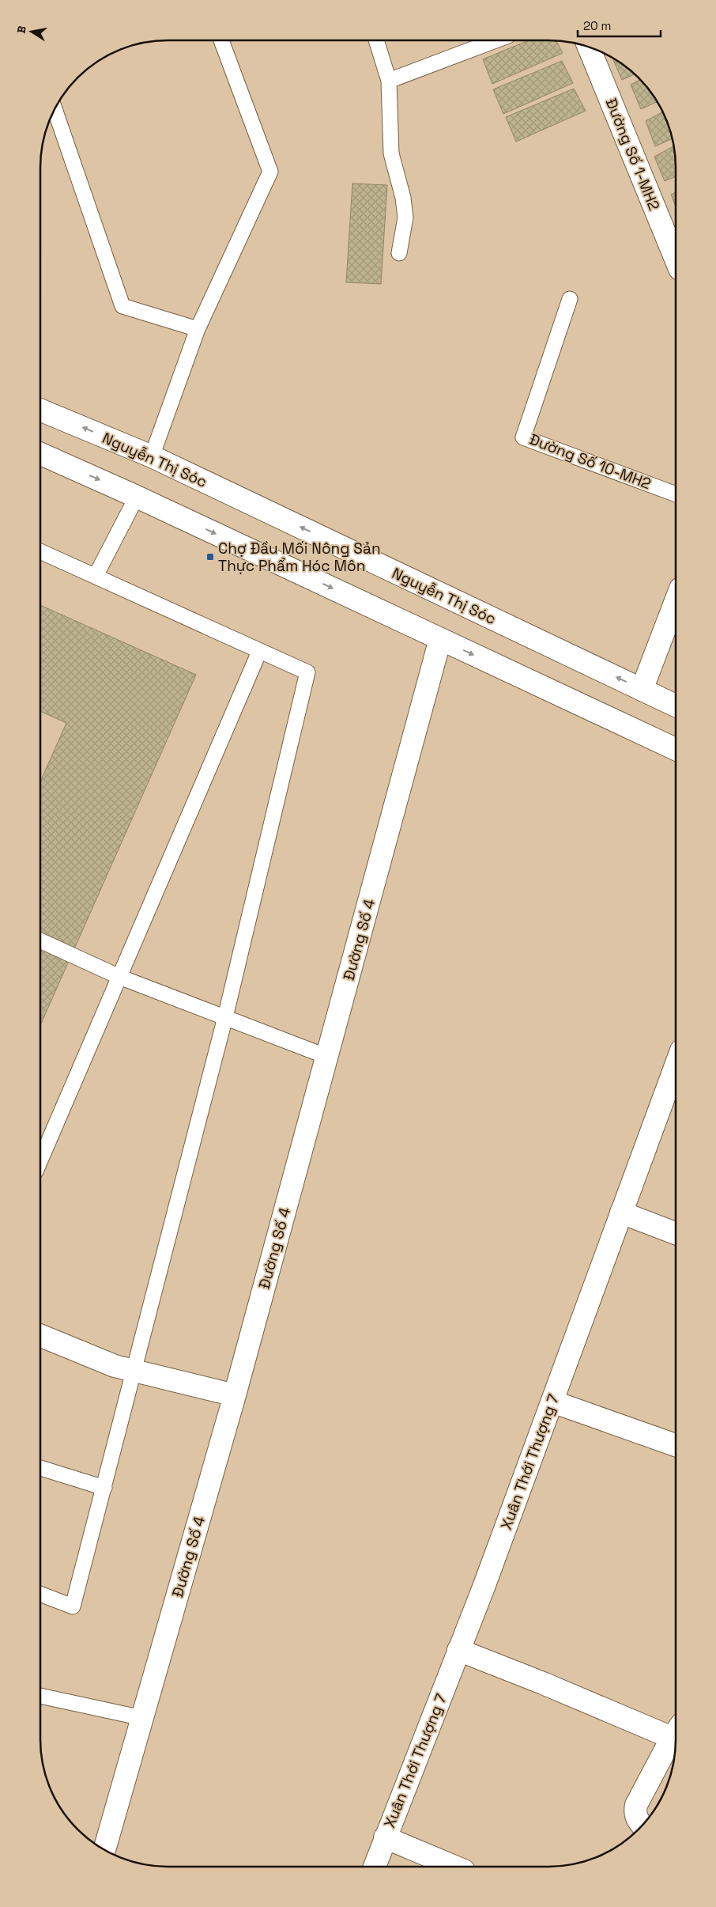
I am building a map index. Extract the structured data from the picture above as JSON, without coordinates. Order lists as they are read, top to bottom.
{
  "streets": {
    "street": [
      "Đường Số 1-MH2",
      "Nguyễn Thị Sóc",
      "Đường Số 4",
      "Xuân Thới Thượng 7"
    ],
    "lane": ["Đường Số 10-MH2"]
  },
  "places": {
    "transit": ["Chợ Đầu Mối Nông Sản Thực Phẩm Hóc Môn"]
  },
  "scale_bar": "20 m",
  "north": "left"
}
